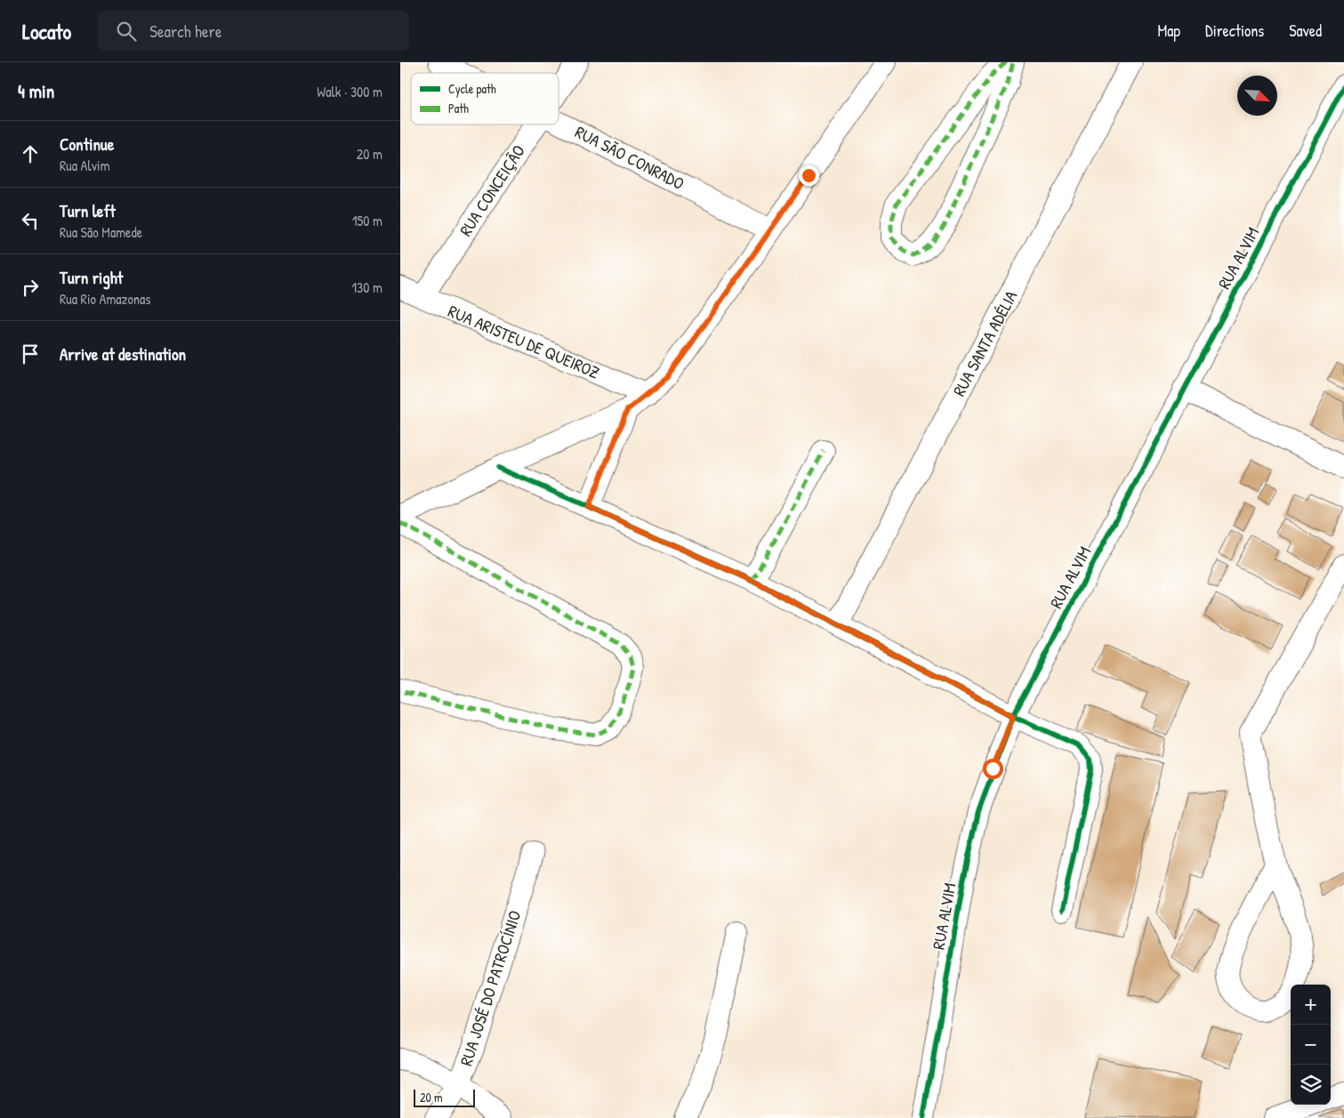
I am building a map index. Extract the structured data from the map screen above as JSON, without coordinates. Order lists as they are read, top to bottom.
{
  "streets": {
    "street": [
      "RUA SÃO CONRADO",
      "RUA CONCEIÇÃO",
      "RUA ALVIM",
      "RUA ARISTEU DE QUEIROZ",
      "RUA SANTA ADÉLIA",
      "RUA JOSÉ DO PATROCÍNIO"
    ]
  },
  "crossings": [
    ["RUA CONCEIÇÃO", "RUA ARISTEU DE QUEIROZ"]
  ],
  "legend": ["Cycle path", "Path"],
  "scale_bar": "20 m",
  "north": "bottom right",
  "page": {
    "header": "Locato",
    "search": "Search here",
    "nav": ["Map", "Directions", "Saved"],
    "heading": ["4 min", "Walk · 300 m"],
    "list": [
      ["Continue", "Rua Alvim", "20 m"],
      ["Turn left", "Rua São Mamede", "150 m"],
      ["Turn right", "Rua Rio Amazonas", "130 m"],
      "Arrive at destination"
    ],
    "map_buttons": ["+", "−"],
    "scale": "20 m"
  }
}
